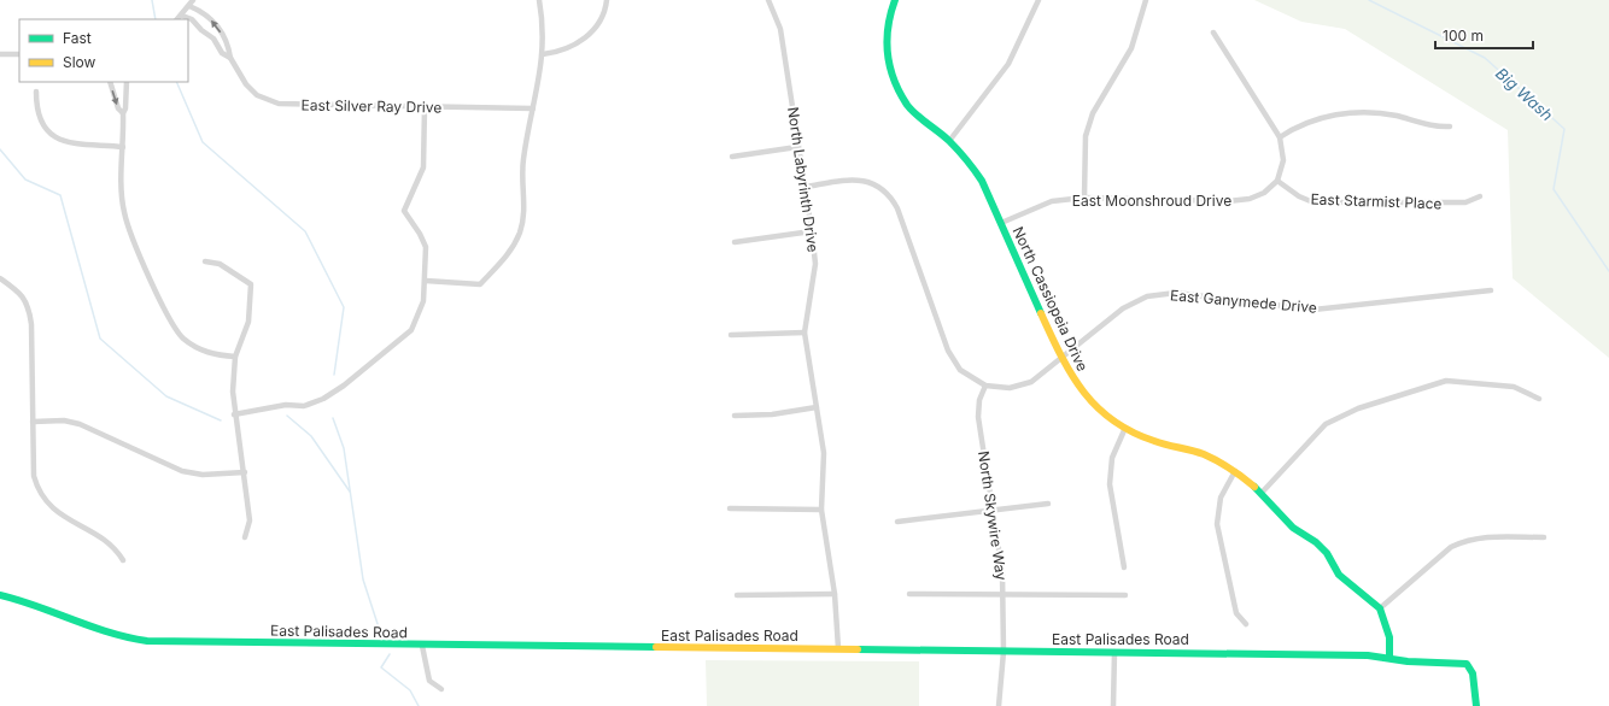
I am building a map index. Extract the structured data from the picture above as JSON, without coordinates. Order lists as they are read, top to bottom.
{
  "streets": {
    "street": [
      "East Silver Ray Drive",
      "North Labyrinth Drive",
      "East Moonshroud Drive",
      "East Starmist Place",
      "North Cassiopeia Drive",
      "East Ganymede Drive",
      "North Skywire Way",
      "East Palisades Road"
    ]
  },
  "crossings": [
    ["North Labyrinth Drive", "East Ganymede Drive"],
    ["North Labyrinth Drive", "East Palisades Road"],
    ["East Moonshroud Drive", "East Starmist Place"],
    ["East Moonshroud Drive", "North Cassiopeia Drive"],
    ["North Cassiopeia Drive", "East Ganymede Drive"],
    ["East Ganymede Drive", "North Skywire Way"],
    ["North Skywire Way", "East Palisades Road"]
  ],
  "water": ["Big Wash"],
  "legend": ["Fast", "Slow"],
  "scale_bar": "100 m"
}
